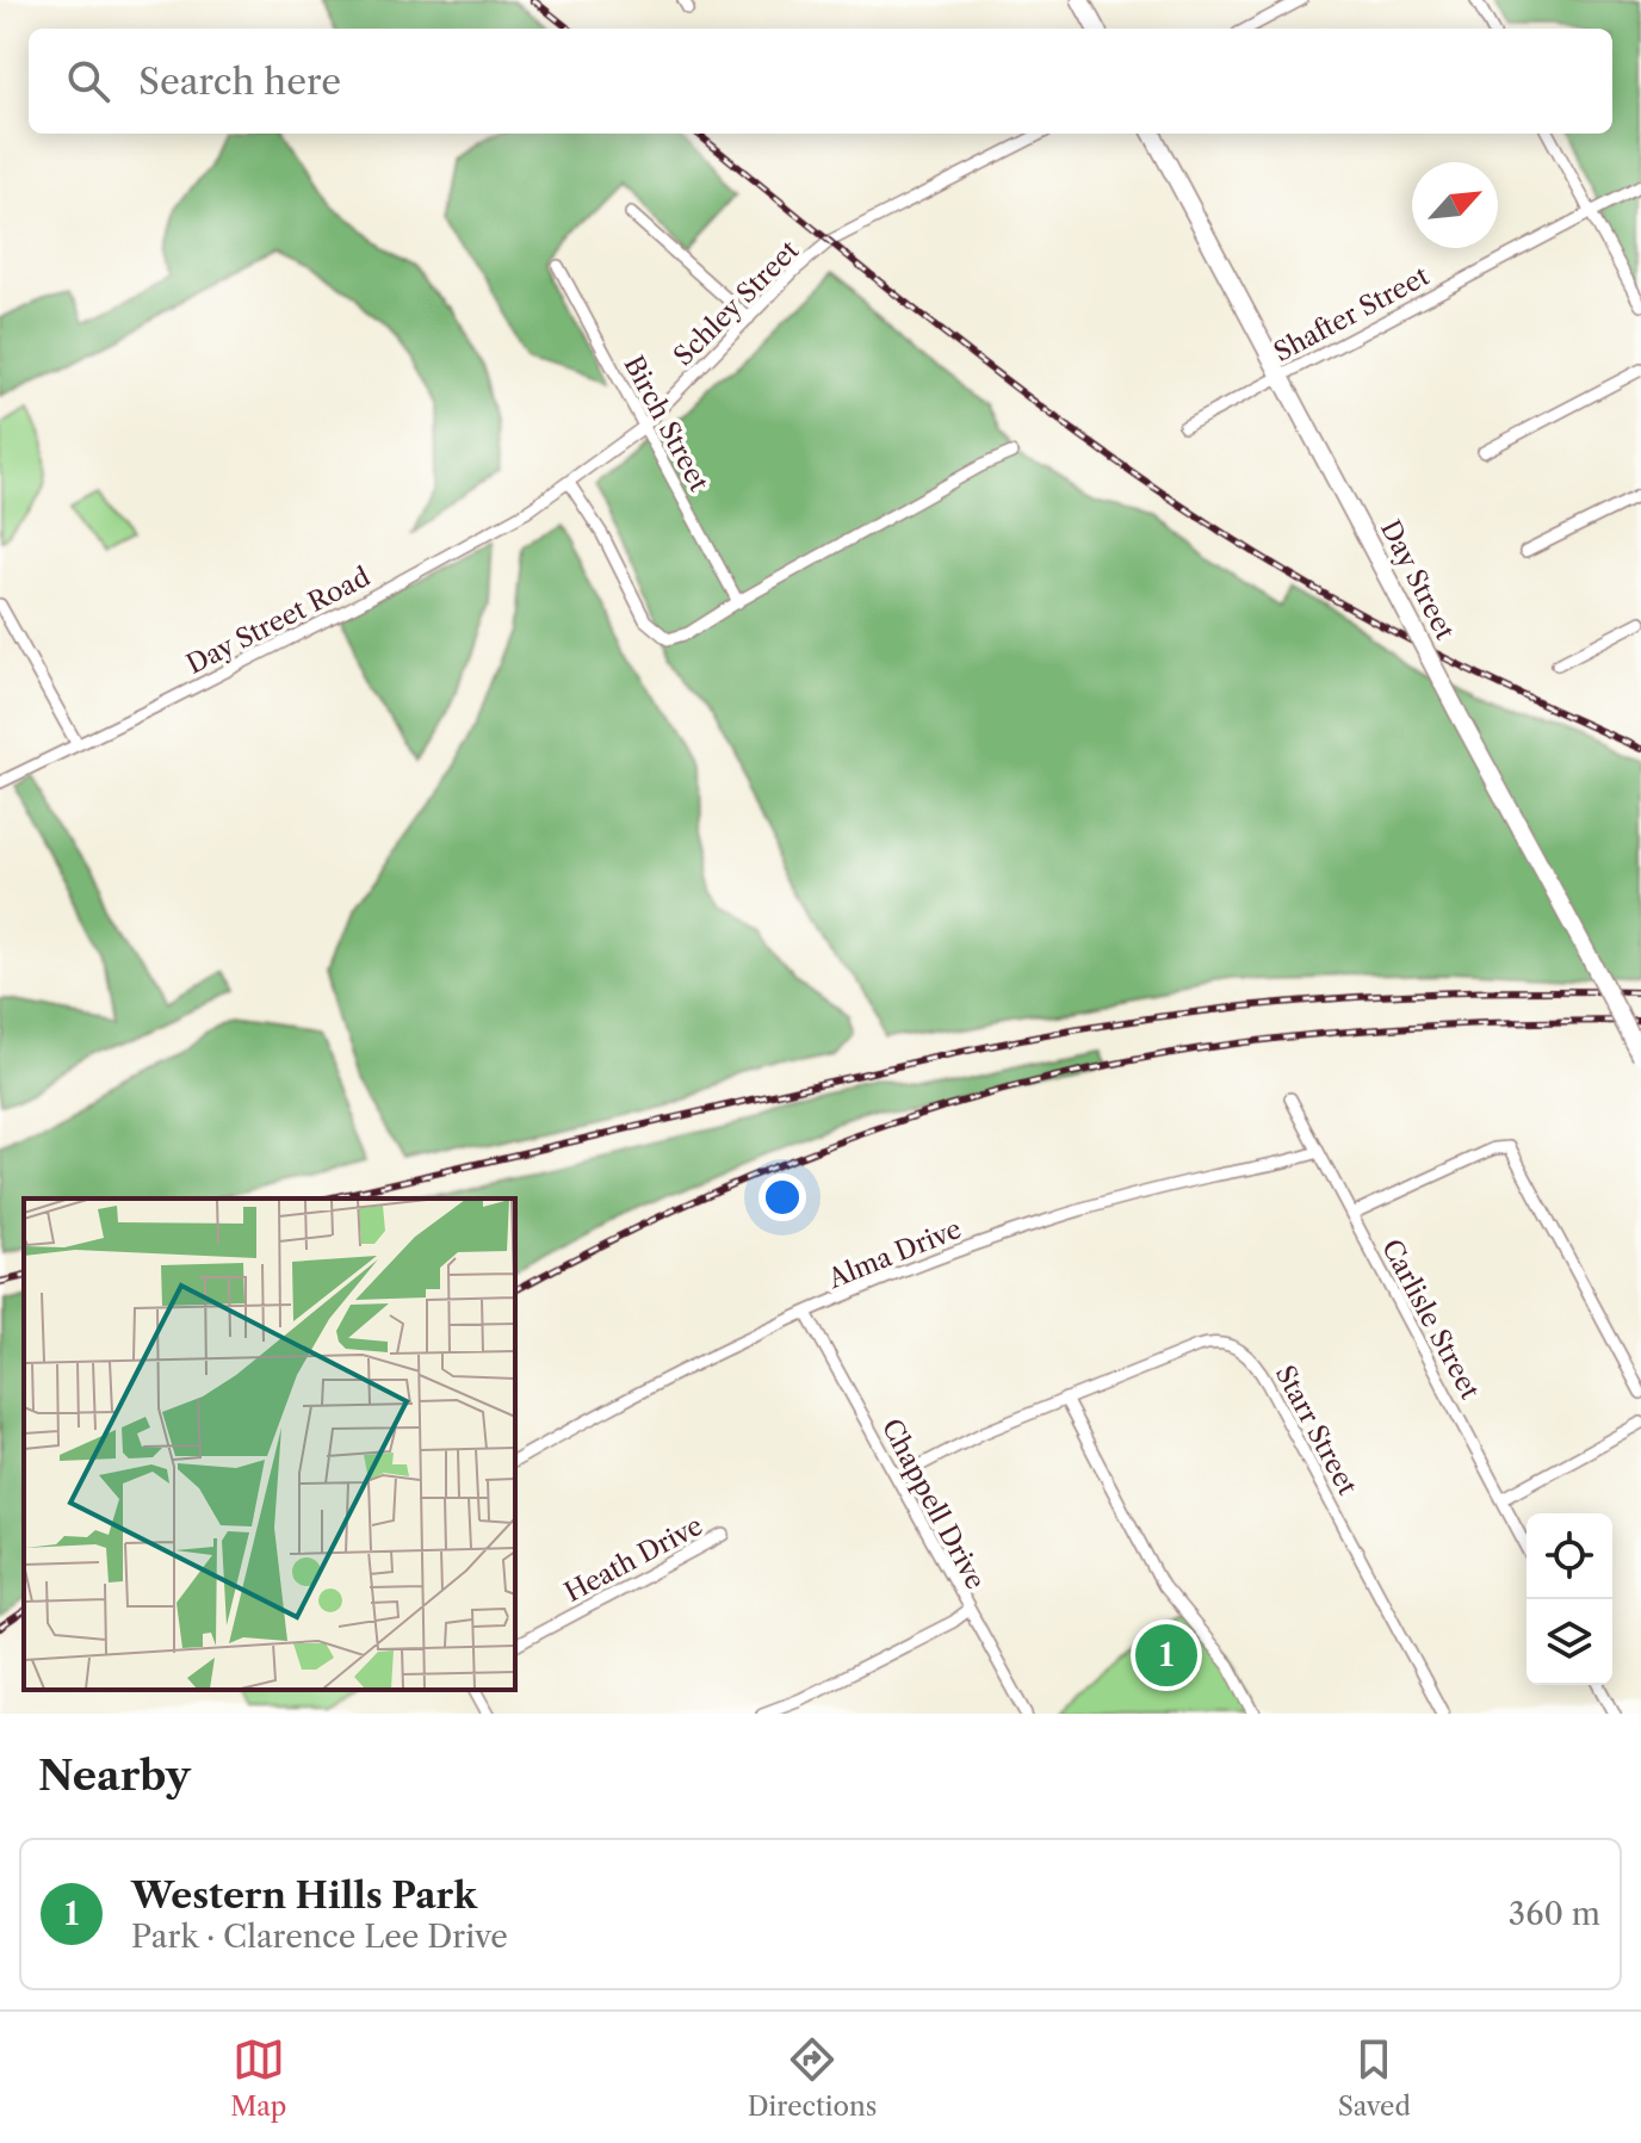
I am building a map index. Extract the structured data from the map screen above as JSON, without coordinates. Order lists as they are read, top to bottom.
{
  "streets": {
    "main road": ["Day Street"],
    "street": [
      "Schley Street",
      "Shafter Street",
      "Birch Street",
      "Day Street Road",
      "Alma Drive",
      "Carlisle Street",
      "Starr Street",
      "Chappell Drive",
      "Heath Drive"
    ]
  },
  "crossings": [
    ["Schley Street", "Birch Street"],
    ["Schley Street", "Day Street Road"],
    ["Shafter Street", "Day Street"],
    ["Alma Drive", "Carlisle Street"],
    ["Alma Drive", "Chappell Drive"],
    ["Starr Street", "Chappell Drive"]
  ],
  "north": "top right",
  "page": {
    "search": "Search here",
    "pins": "1",
    "heading": "Nearby",
    "list": [
      {
        "mark": "1",
        "name": "Western Hills Park",
        "note": "Park · Clarence Lee Drive",
        "value": "360 m"
      }
    ],
    "nav": ["Map", "Directions", "Saved"]
  }
}
